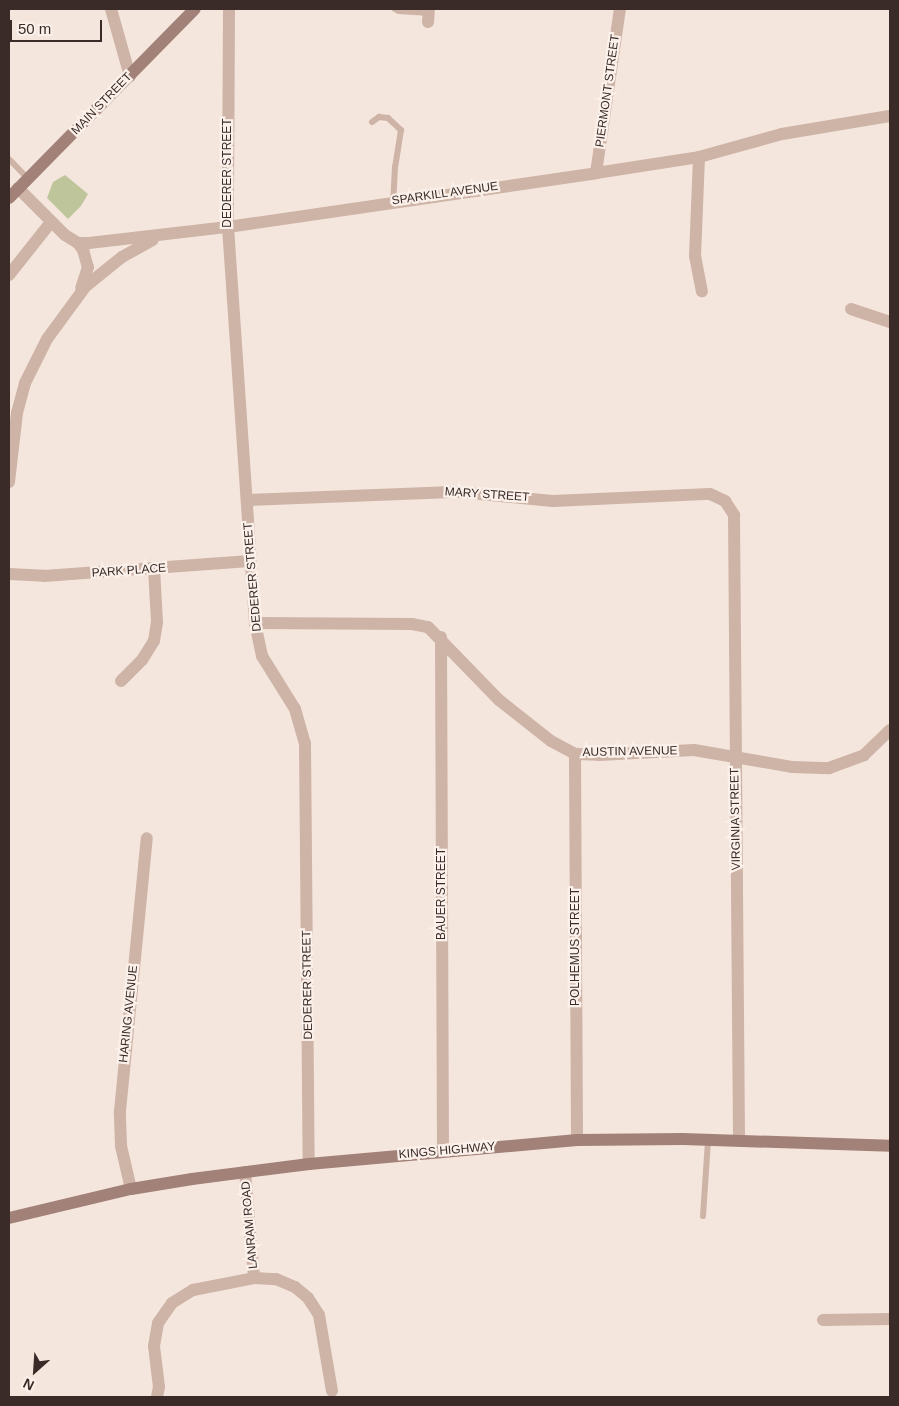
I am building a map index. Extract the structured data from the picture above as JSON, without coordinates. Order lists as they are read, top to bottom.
{
  "streets": {
    "street": [
      "PIERMONT STREET",
      "MAIN STREET",
      "DEDERER STREET",
      "SPARKILL AVENUE",
      "MARY STREET",
      "PARK PLACE",
      "AUSTIN AVENUE",
      "VIRGINIA STREET",
      "BAUER STREET",
      "POLHEMUS STREET",
      "HARING AVENUE",
      "KINGS HIGHWAY",
      "LANRAM ROAD"
    ]
  },
  "crossings": [
    ["PIERMONT STREET", "SPARKILL AVENUE"],
    ["DEDERER STREET", "SPARKILL AVENUE"],
    ["DEDERER STREET", "MARY STREET"],
    ["DEDERER STREET", "PARK PLACE"],
    ["DEDERER STREET", "AUSTIN AVENUE"],
    ["DEDERER STREET", "KINGS HIGHWAY"],
    ["MARY STREET", "VIRGINIA STREET"],
    ["AUSTIN AVENUE", "VIRGINIA STREET"],
    ["AUSTIN AVENUE", "BAUER STREET"],
    ["AUSTIN AVENUE", "POLHEMUS STREET"],
    ["VIRGINIA STREET", "KINGS HIGHWAY"],
    ["BAUER STREET", "KINGS HIGHWAY"],
    ["POLHEMUS STREET", "KINGS HIGHWAY"],
    ["HARING AVENUE", "KINGS HIGHWAY"],
    ["KINGS HIGHWAY", "LANRAM ROAD"]
  ],
  "scale_bar": "50 m",
  "north": "bottom left"
}
